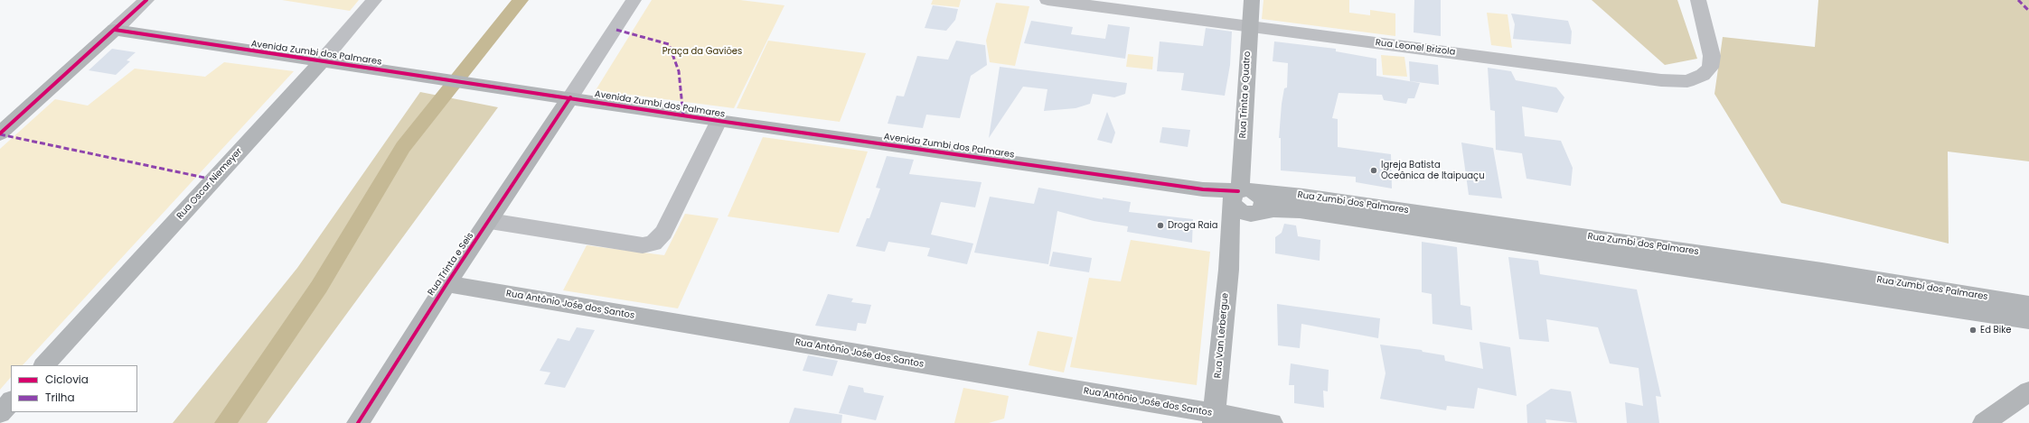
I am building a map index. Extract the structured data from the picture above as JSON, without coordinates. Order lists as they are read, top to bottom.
{
  "streets": {
    "street": [
      "Rua Leonel Brizola",
      "Avenida Zumbi dos Palmares",
      "Rua Trinta e Quatro",
      "Rua Oscar Niemeyer",
      "Rua Zumbi dos Palmares",
      "Rua Trinta e Seis",
      "Rua Antônio Jośe dos Santos",
      "Rua Van Lerbergue"
    ]
  },
  "crossings": [
    ["Rua Leonel Brizola", "Rua Trinta e Quatro"],
    ["Avenida Zumbi dos Palmares", "Rua Trinta e Quatro"],
    ["Avenida Zumbi dos Palmares", "Rua Oscar Niemeyer"],
    ["Avenida Zumbi dos Palmares", "Rua Zumbi dos Palmares"],
    ["Avenida Zumbi dos Palmares", "Rua Trinta e Seis"],
    ["Avenida Zumbi dos Palmares", "Rua Van Lerbergue"],
    ["Rua Trinta e Quatro", "Rua Zumbi dos Palmares"],
    ["Rua Trinta e Quatro", "Rua Van Lerbergue"],
    ["Rua Zumbi dos Palmares", "Rua Van Lerbergue"],
    ["Rua Trinta e Seis", "Rua Antônio Jośe dos Santos"],
    ["Rua Antônio Jośe dos Santos", "Rua Van Lerbergue"]
  ],
  "parks": ["Praça da Gaviões"],
  "places": ["Igreja Batista Oceânica de Itaipuaçu", "Droga Raia", "Ed Bike"],
  "legend": ["Ciclovia", "Trilha"]
}
